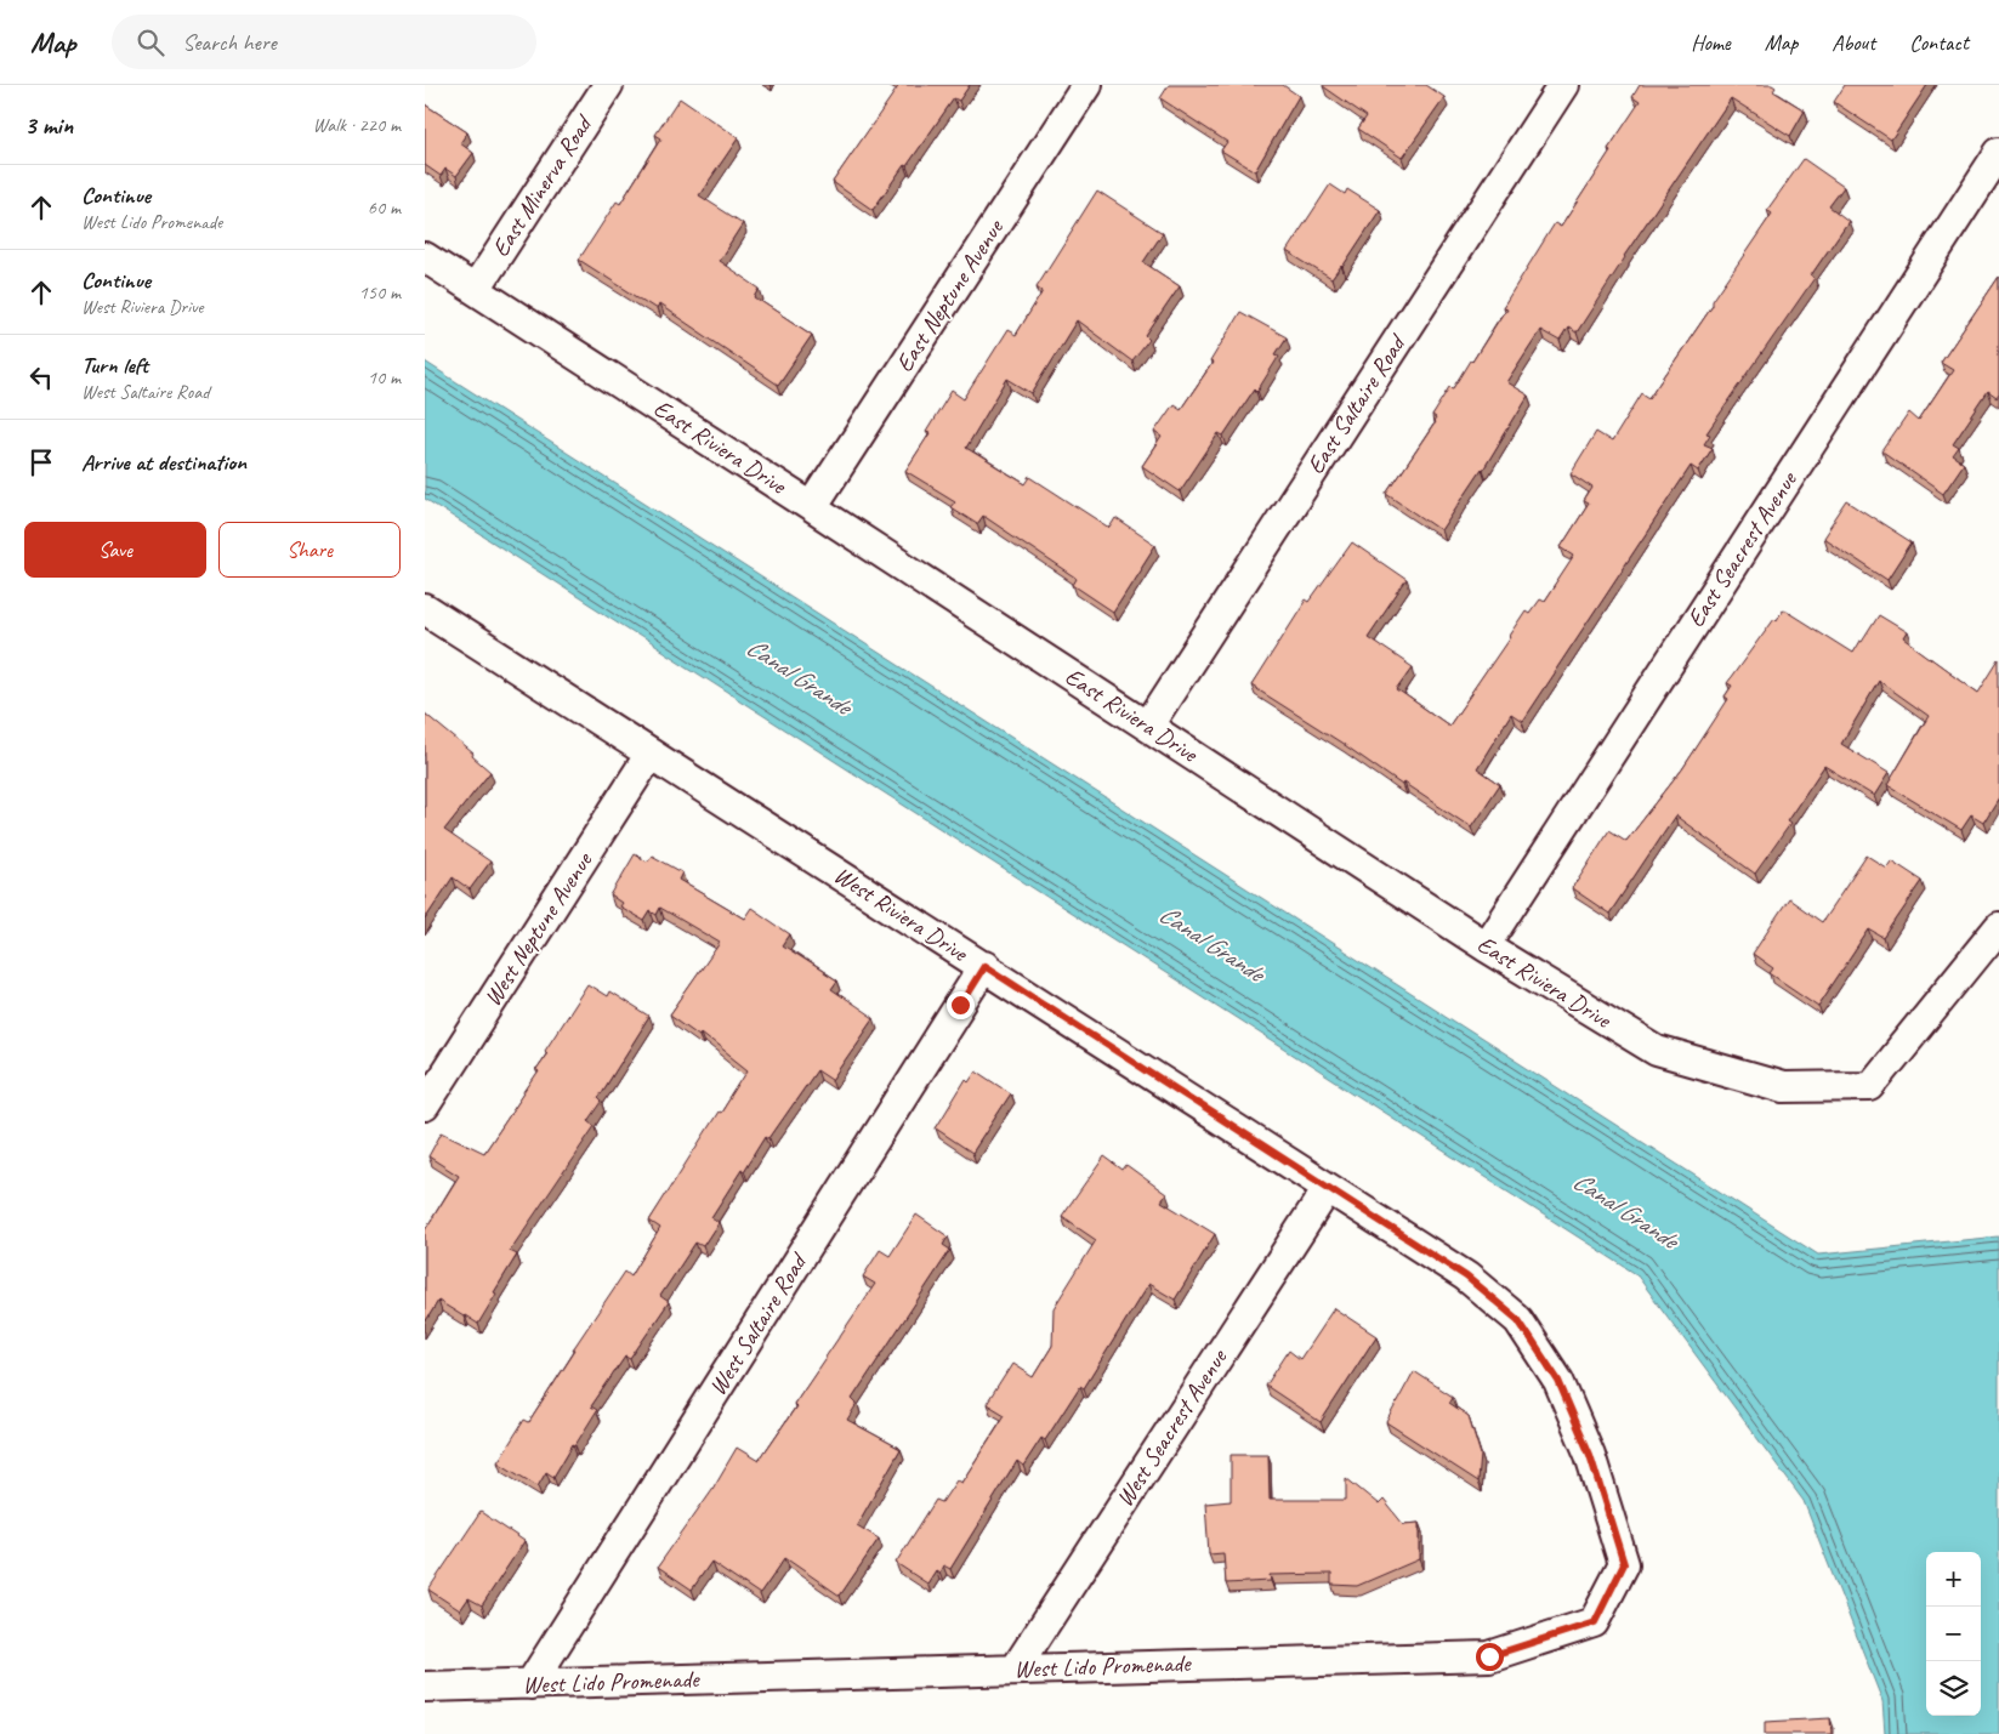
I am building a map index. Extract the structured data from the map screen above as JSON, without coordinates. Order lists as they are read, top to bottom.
{
  "streets": {
    "street": [
      "East Minerva Road",
      "East Neptune Avenue",
      "East Saltaire Road",
      "East Riviera Drive",
      "East Seacrest Avenue",
      "West Riviera Drive",
      "West Neptune Avenue",
      "West Saltaire Road",
      "West Seacrest Avenue",
      "West Lido Promenade"
    ]
  },
  "crossings": [
    ["East Minerva Road", "East Riviera Drive"],
    ["East Neptune Avenue", "East Riviera Drive"],
    ["East Saltaire Road", "East Riviera Drive"],
    ["East Riviera Drive", "East Seacrest Avenue"],
    ["West Riviera Drive", "West Neptune Avenue"],
    ["West Riviera Drive", "West Saltaire Road"],
    ["West Riviera Drive", "West Seacrest Avenue"],
    ["West Riviera Drive", "West Lido Promenade"],
    ["West Saltaire Road", "West Lido Promenade"],
    ["West Seacrest Avenue", "West Lido Promenade"]
  ],
  "water": ["Canal Grande"],
  "page": {
    "header": "Map",
    "search": "Search here",
    "nav": [
      "Home",
      "Map",
      "About",
      "Contact"
    ],
    "heading": ["3 min", "Walk · 220 m"],
    "list": [
      ["Continue", "West Lido Promenade", "60 m"],
      ["Continue", "West Riviera Drive", "150 m"],
      ["Turn left", "West Saltaire Road", "10 m"],
      "Arrive at destination"
    ],
    "buttons": ["Save", "Share"],
    "map_buttons": ["+", "−"]
  }
}
